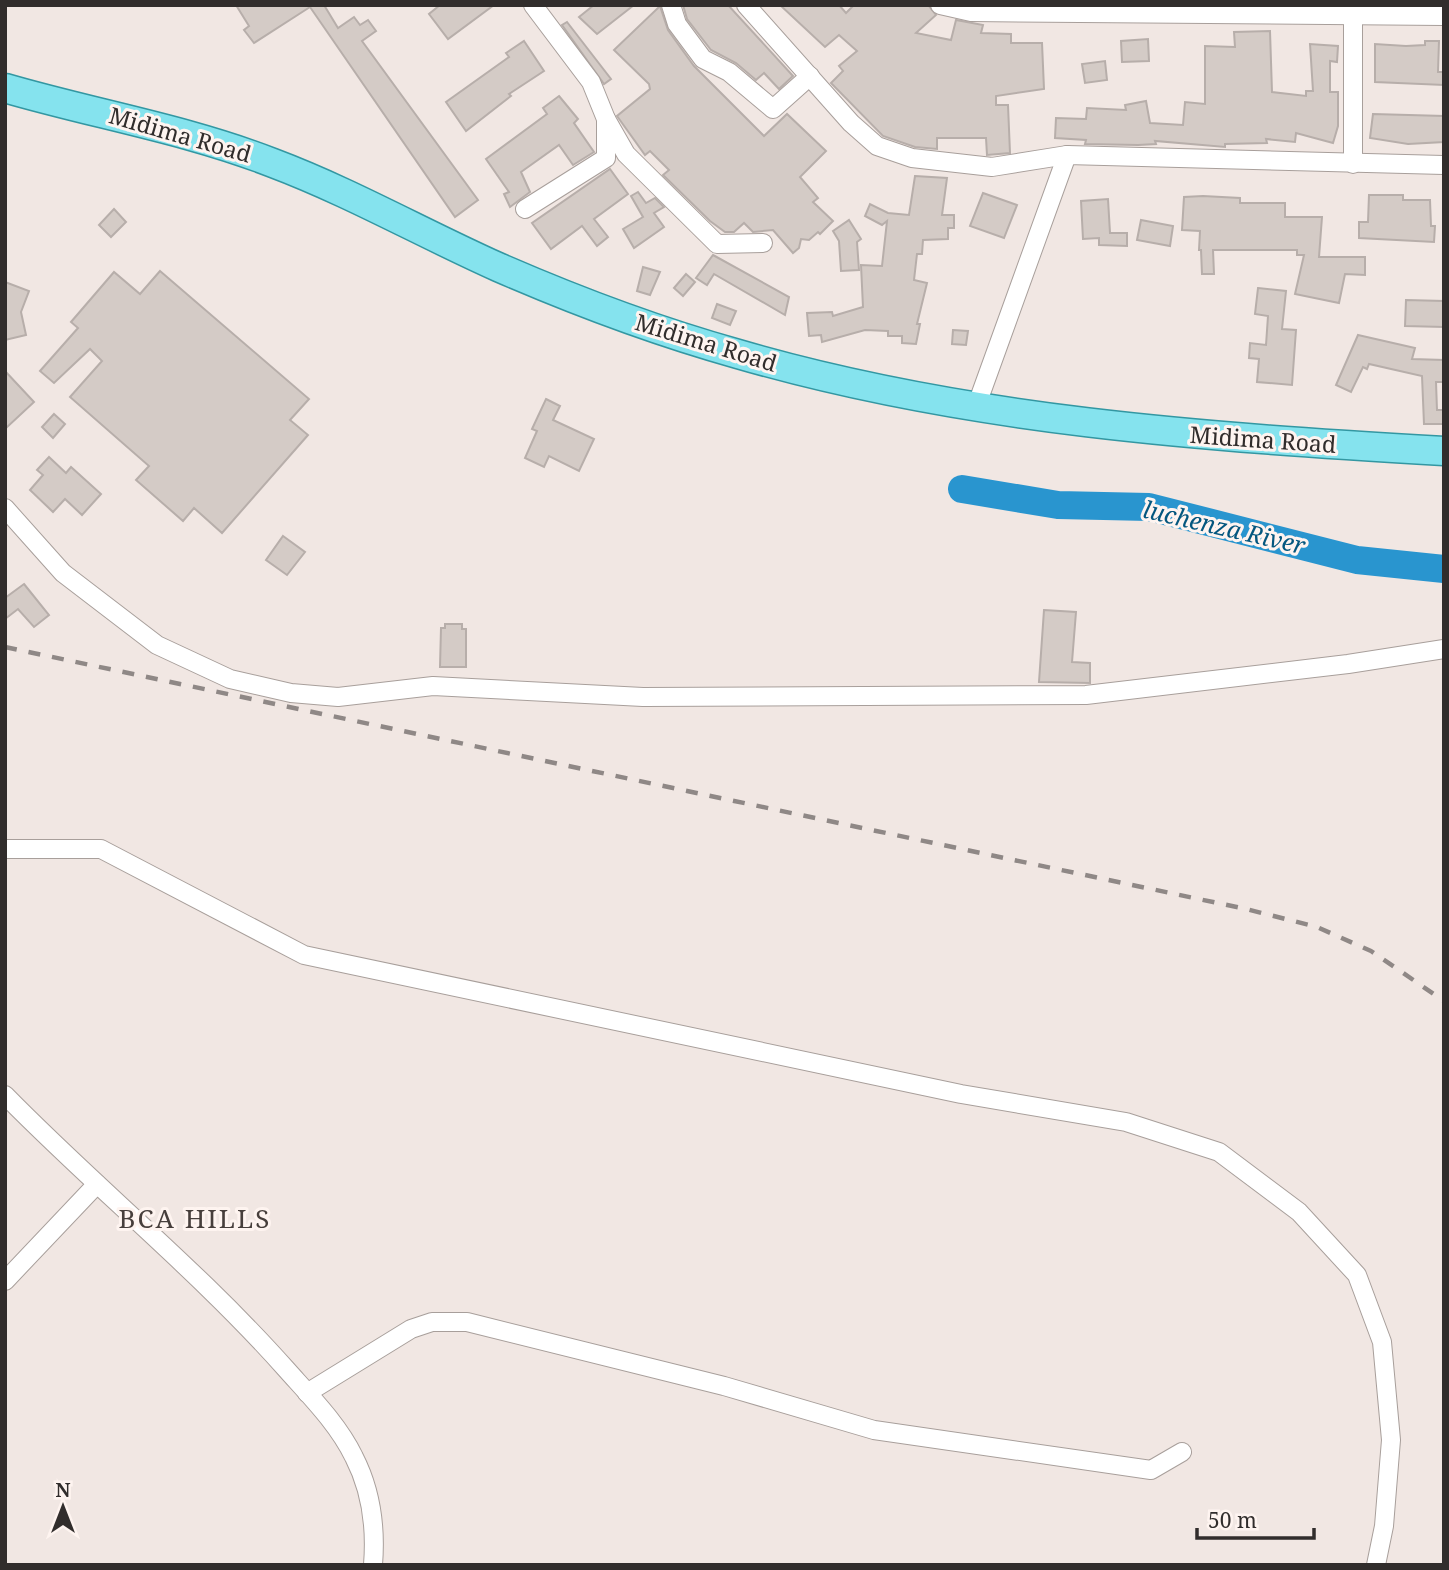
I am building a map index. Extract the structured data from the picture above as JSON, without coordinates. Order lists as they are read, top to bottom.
{
  "streets": {
    "main road": ["Midima Road"]
  },
  "districts": ["BCA HILLS"],
  "water": ["luchenza River"],
  "scale_bar": "50 m",
  "north": "top"
}
